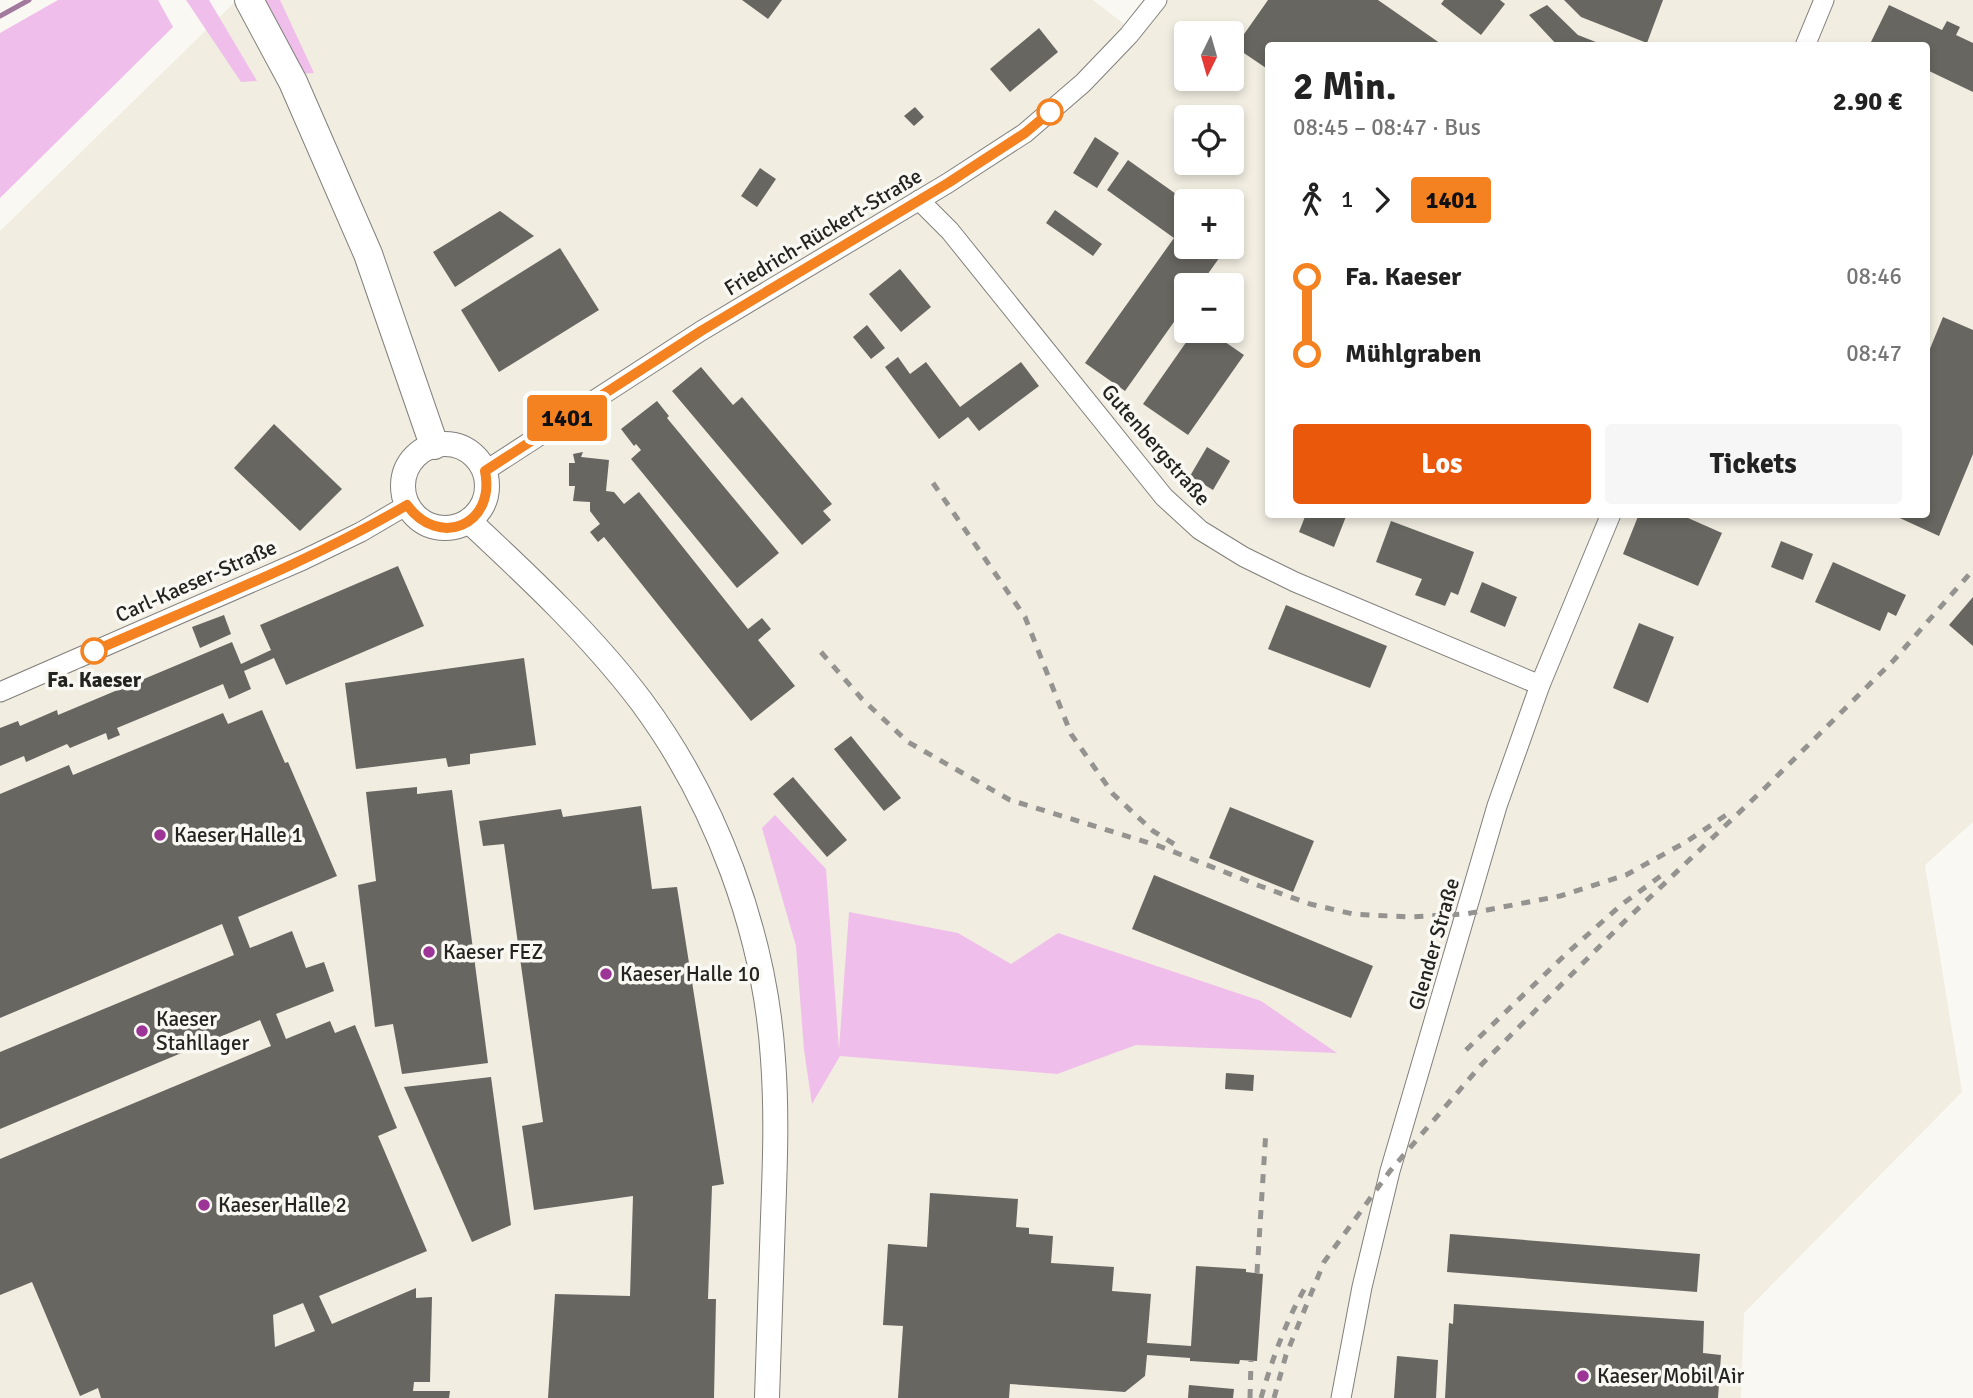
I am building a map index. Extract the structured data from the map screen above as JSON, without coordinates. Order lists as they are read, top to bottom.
{
  "streets": {
    "street": [
      "Friedrich-Rückert-Straße",
      "Gutenbergstraße",
      "Carl-Kaeser-Straße",
      "Glender Straße"
    ]
  },
  "crossings": [
    ["Friedrich-Rückert-Straße", "Gutenbergstraße"],
    ["Friedrich-Rückert-Straße", "Carl-Kaeser-Straße"],
    ["Gutenbergstraße", "Glender Straße"]
  ],
  "places": [
    "Fa. Kaeser",
    "Kaeser Halle 1",
    "Kaeser FEZ",
    "Kaeser Halle 10",
    "Kaeser Stahllager",
    "Kaeser Halle 2",
    "Kaeser Mobil Air"
  ],
  "lines": ["bus line 1401"],
  "north": "bottom",
  "page": {
    "on_map": "1401",
    "map_buttons": ["+", "−"],
    "heading": ["2 Min.", "08:45 – 08:47 · Bus", "2.90 €"],
    "legs": ["1", "1401"],
    "list": [
      {
        "name": "Fa. Kaeser",
        "value": "08:46"
      },
      {
        "name": "Mühlgraben",
        "value": "08:47"
      }
    ],
    "buttons": ["Los", "Tickets"]
  }
}
